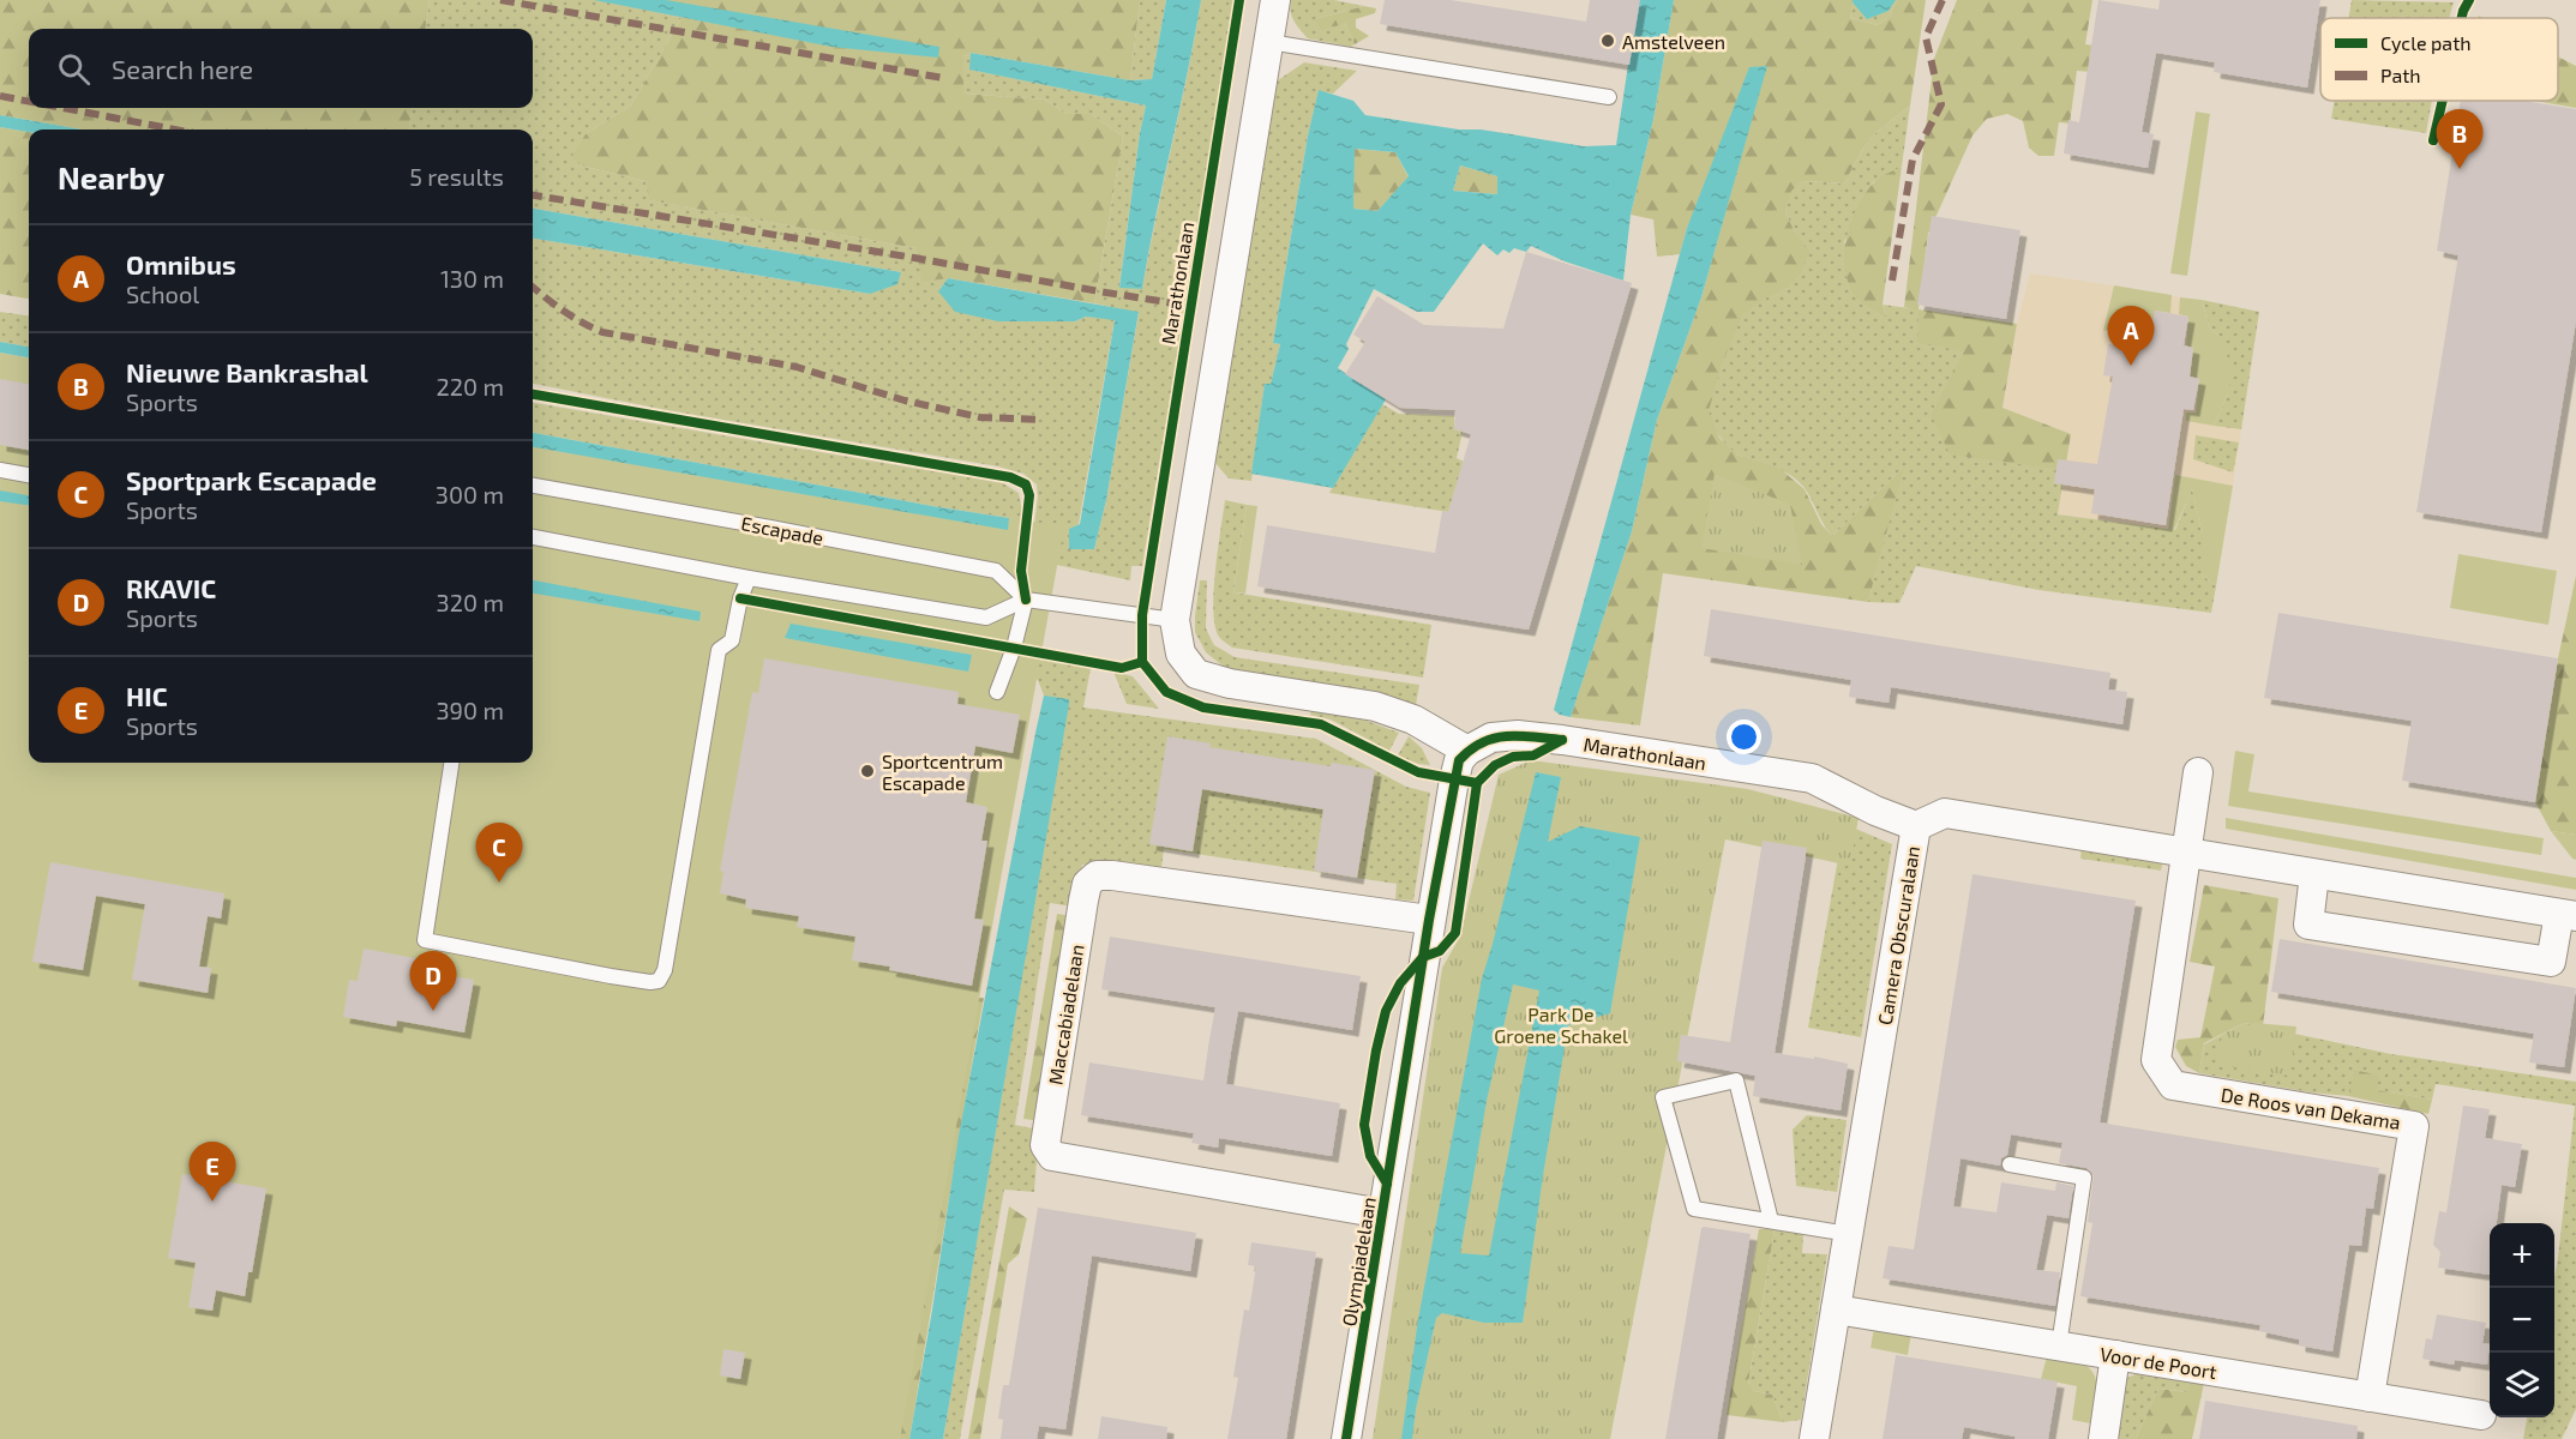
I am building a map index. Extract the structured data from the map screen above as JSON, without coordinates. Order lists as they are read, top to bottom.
{
  "streets": {
    "street": [
      "Marathonlaan",
      "Camera Obscuralaan",
      "Maccabiadelaan",
      "De Roos van Dekama",
      "Olympiadelaan",
      "Voor de Poort"
    ],
    "lane": ["Escapade"]
  },
  "crossings": [
    ["Marathonlaan", "Camera Obscuralaan"],
    ["Marathonlaan", "Olympiadelaan"],
    ["Camera Obscuralaan", "De Roos van Dekama"],
    ["Camera Obscuralaan", "Voor de Poort"],
    ["Maccabiadelaan", "Olympiadelaan"],
    ["De Roos van Dekama", "Voor de Poort"]
  ],
  "parks": ["Park De Groene Schakel"],
  "places": ["Amstelveen", "Sportcentrum Escapade"],
  "legend": ["Cycle path", "Path"],
  "page": {
    "search": "Search here",
    "pins": [
      "B",
      "A",
      "C",
      "D",
      "E"
    ],
    "heading": ["Nearby", "5 results"],
    "list": [
      {
        "mark": "A",
        "name": "Omnibus",
        "note": "School",
        "value": "130 m"
      },
      {
        "mark": "B",
        "name": "Nieuwe Bankrashal",
        "note": "Sports",
        "value": "220 m"
      },
      {
        "mark": "C",
        "name": "Sportpark Escapade",
        "note": "Sports",
        "value": "300 m"
      },
      {
        "mark": "D",
        "name": "RKAVIC",
        "note": "Sports",
        "value": "320 m"
      },
      {
        "mark": "E",
        "name": "HIC",
        "note": "Sports",
        "value": "390 m"
      }
    ],
    "map_buttons": ["+", "−"]
  }
}
